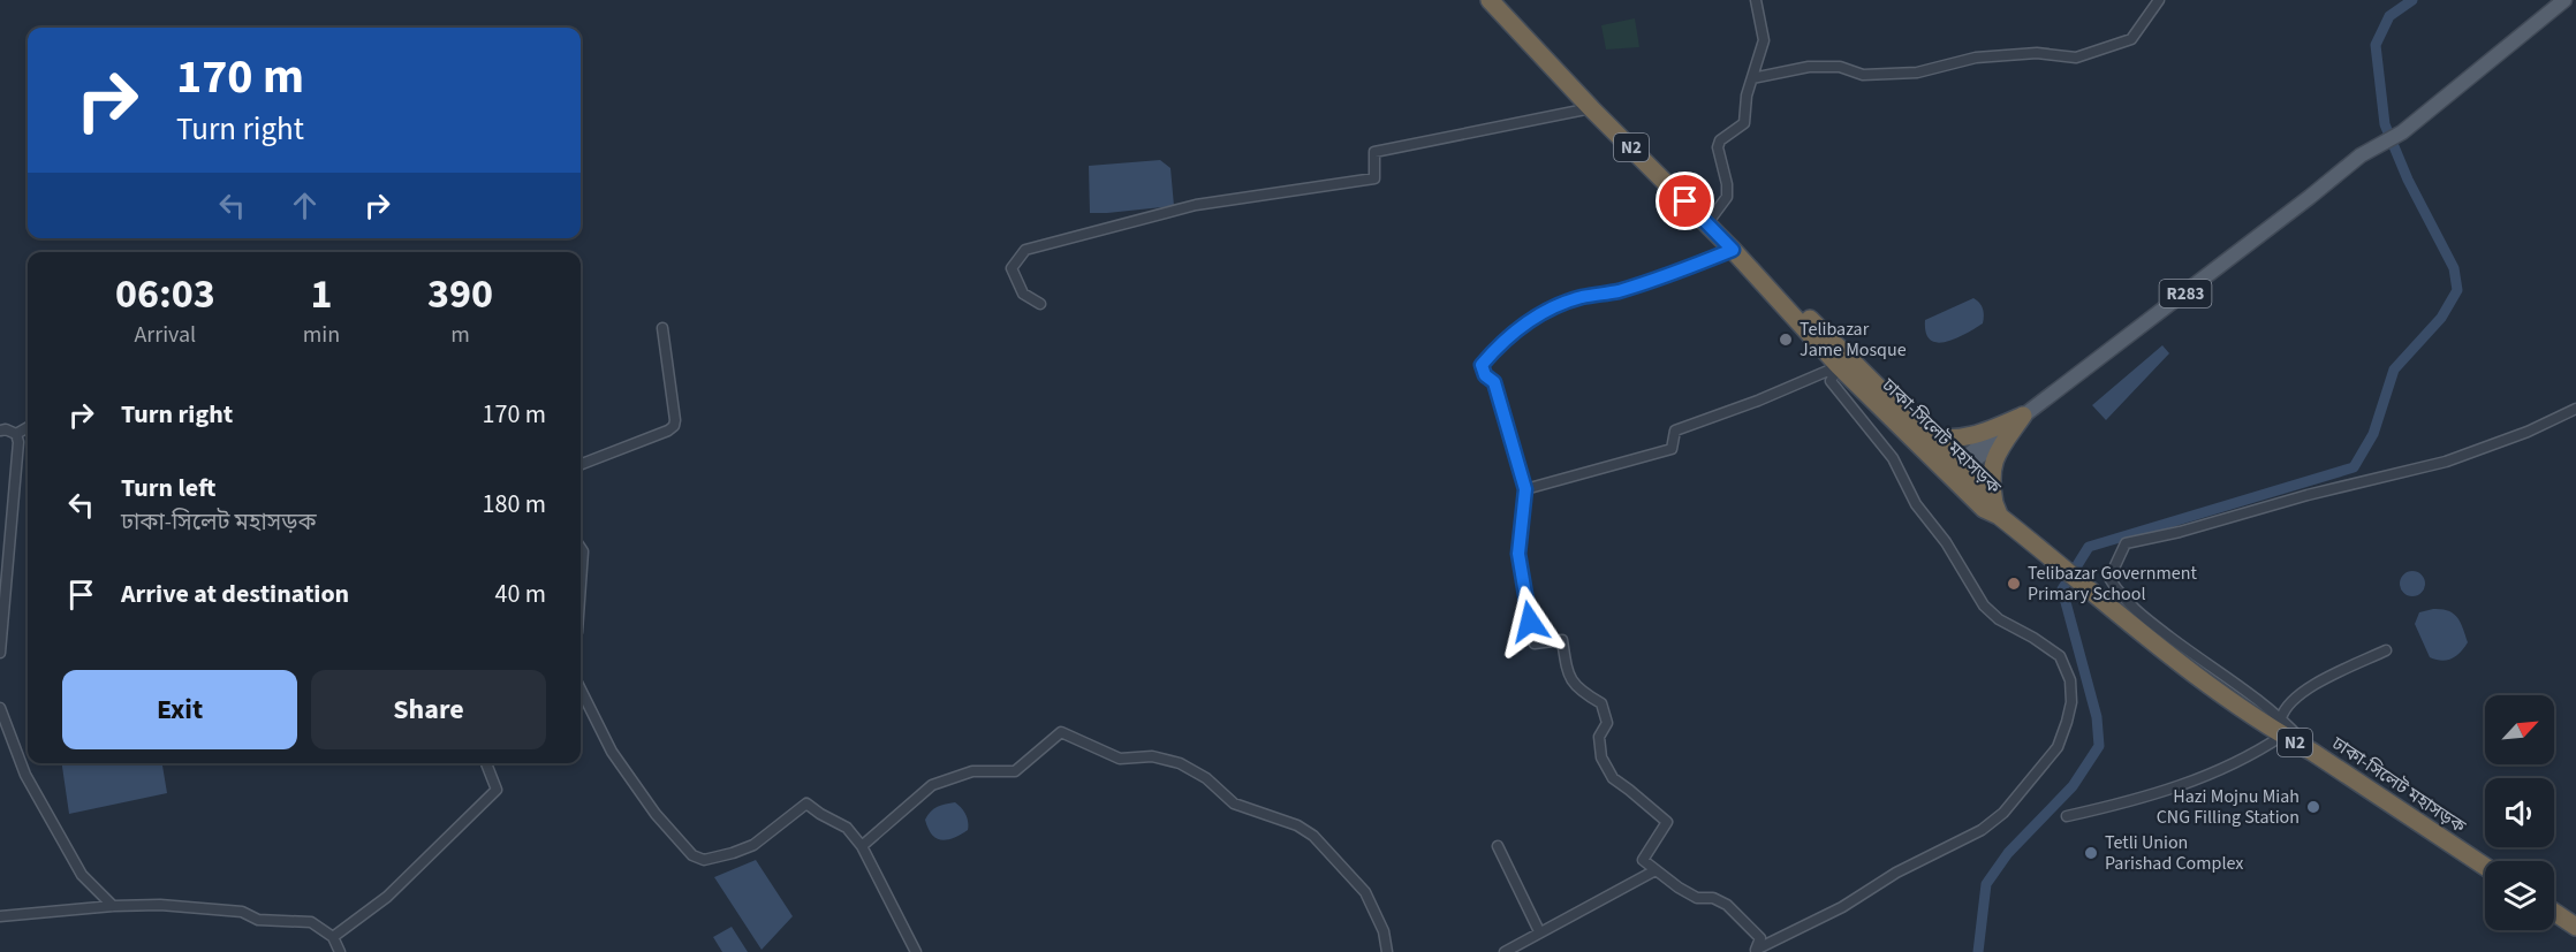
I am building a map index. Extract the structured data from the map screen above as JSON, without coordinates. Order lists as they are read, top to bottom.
{
  "streets": {
    "highway": ["N2", "R283", "ঢাকা-সিলেট মহাসড়ক"]
  },
  "crossings": [
    ["R283", "ঢাকা-সিলেট মহাসড়ক"]
  ],
  "places": [
    "Telibazar Jame Mosque",
    "Telibazar Government Primary School",
    "Hazi Mojnu Miah CNG Filling Station",
    "Tetli Union Parishad Complex"
  ],
  "north": "top right",
  "page": {
    "turn": ["170 m", "Turn right"],
    "eta": [
      "06:03",
      "Arrival",
      "1",
      "min",
      "390",
      "m"
    ],
    "list": [
      {
        "name": "Turn right",
        "value": "170 m"
      },
      {
        "name": "Turn left",
        "note": "ঢাকা-সিলেট মহাসড়ক",
        "value": "180 m"
      },
      {
        "name": "Arrive at destination",
        "value": "40 m"
      }
    ],
    "buttons": ["Exit", "Share"]
  }
}
